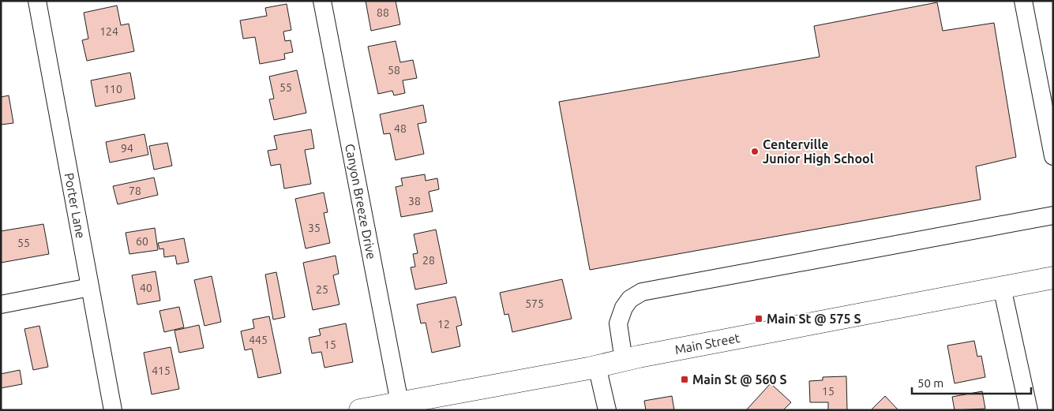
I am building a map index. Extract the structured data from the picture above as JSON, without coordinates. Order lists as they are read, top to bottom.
{
  "streets": {
    "main road": ["Main Street"],
    "street": ["Canyon Breeze Drive", "Porter Lane"]
  },
  "crossings": [
    ["Canyon Breeze Drive", "Main Street"]
  ],
  "places": {
    "other": ["Centerville Junior High School"],
    "transit": ["Main St @ 575 S", "Main St @ 560 S"]
  },
  "house_numbers": [
    "88",
    "124",
    "58",
    "55",
    "110",
    "48",
    "94",
    "78",
    "38",
    "35",
    "60",
    "55",
    "28",
    "40",
    "25",
    "575",
    "12",
    "445",
    "15",
    "415",
    "15"
  ],
  "scale_bar": "50 m"
}
